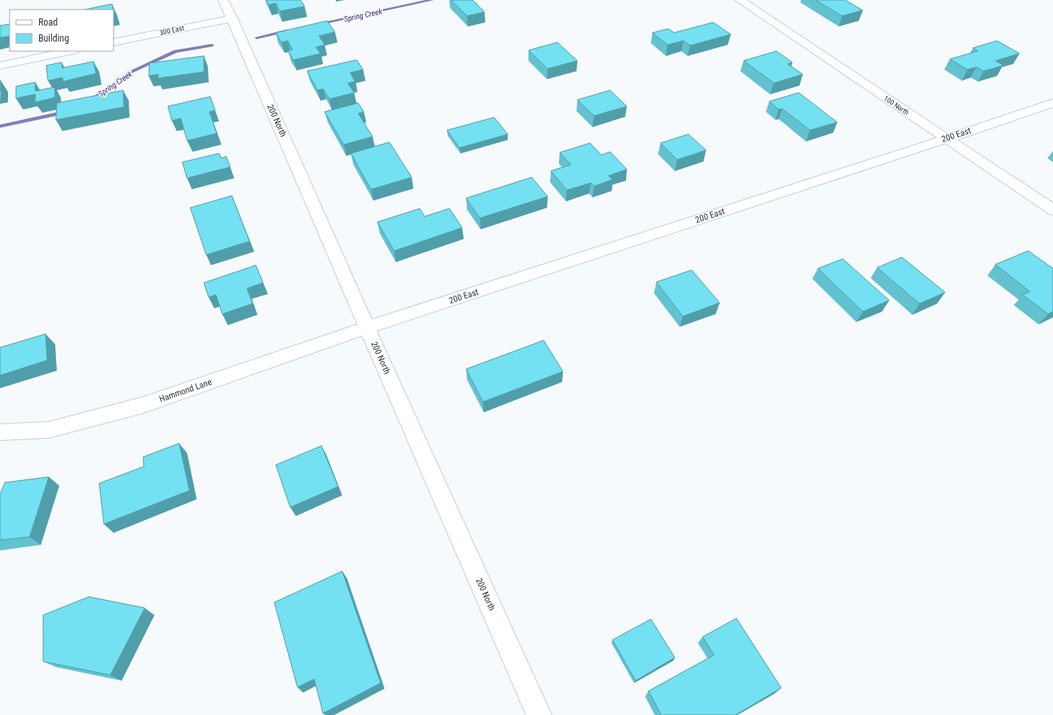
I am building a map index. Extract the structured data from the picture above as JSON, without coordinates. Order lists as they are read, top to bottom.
{
  "streets": {
    "street": [
      "300 East",
      "100 North",
      "200 North",
      "200 East",
      "Hammond Lane"
    ]
  },
  "crossings": [
    ["300 East", "200 North"],
    ["100 North", "200 East"],
    ["200 North", "200 East"],
    ["200 North", "Hammond Lane"],
    ["200 East", "Hammond Lane"]
  ],
  "water": ["Spring Creek"],
  "legend": ["Road", "Building"]
}
